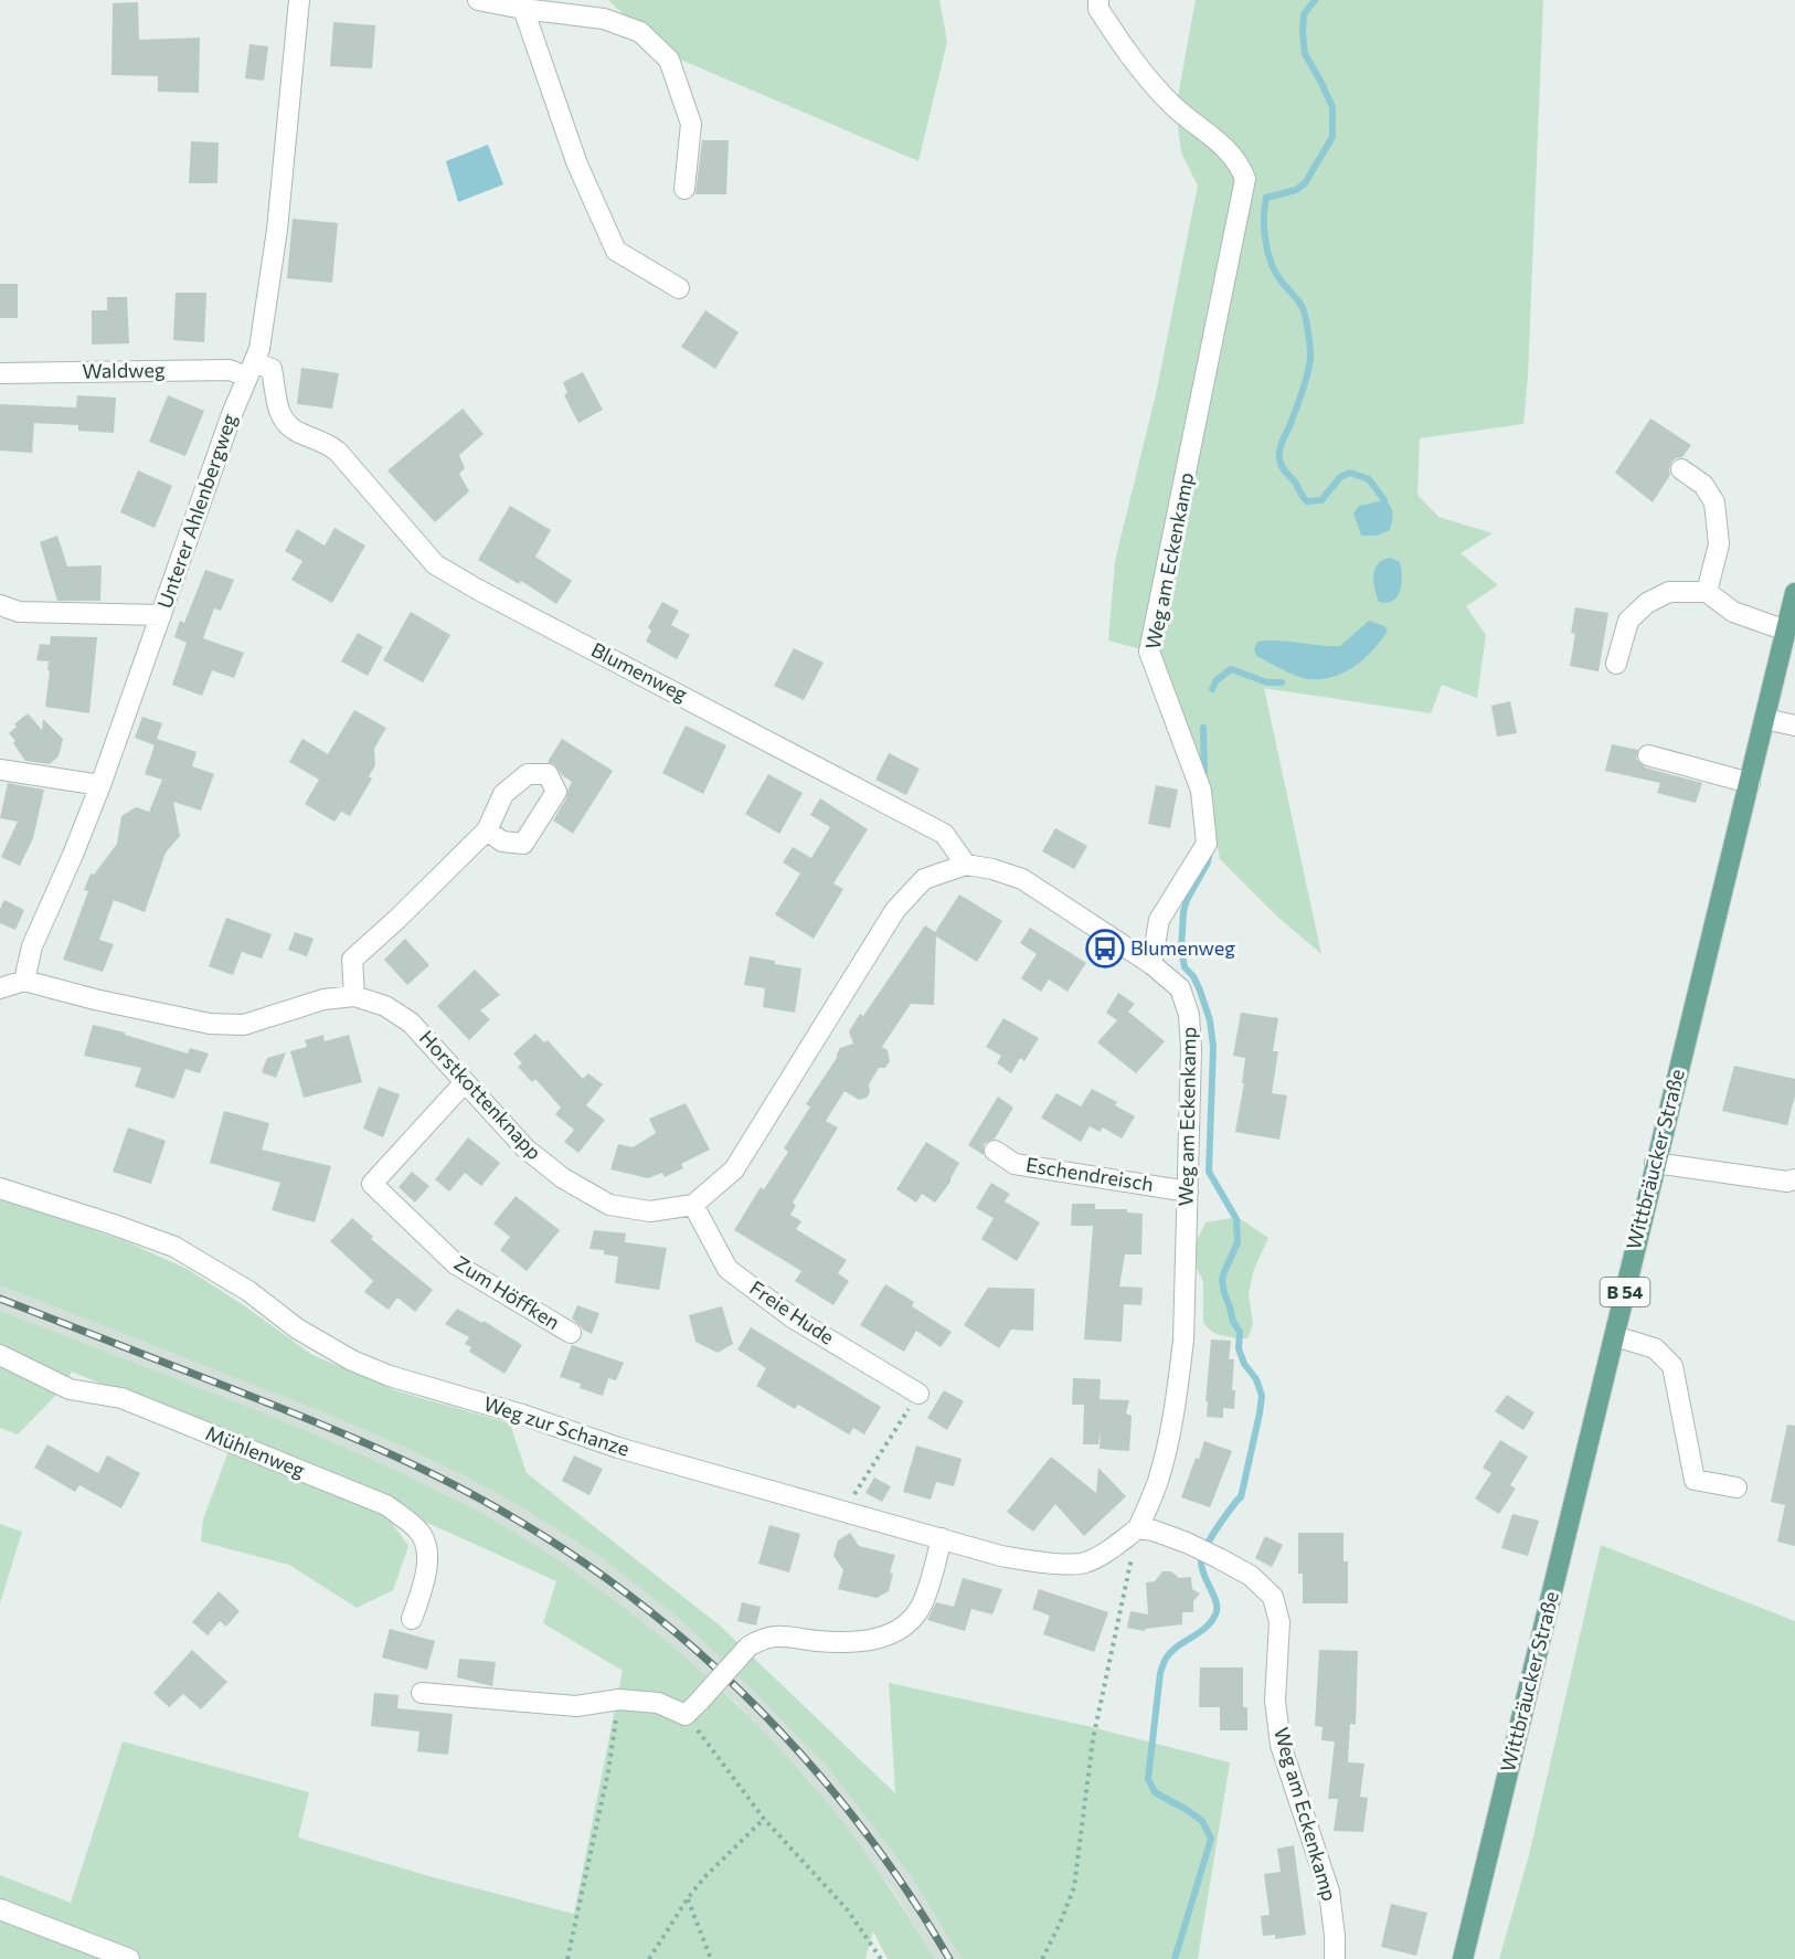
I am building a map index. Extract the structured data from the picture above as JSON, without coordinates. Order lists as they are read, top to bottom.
{
  "streets": {
    "main road": ["Wittbräucker Straße", "B 54"],
    "street": [
      "Waldweg",
      "Unterer Ahlenbergweg",
      "Weg am Eckenkamp",
      "Blumenweg",
      "Horstkottenknapp",
      "Eschendreisch",
      "Zum Höffken",
      "Freie Hude",
      "Weg zur Schanze",
      "Mühlenweg"
    ]
  },
  "crossings": [
    ["Waldweg", "Unterer Ahlenbergweg"],
    ["Waldweg", "Blumenweg"],
    ["Unterer Ahlenbergweg", "Blumenweg"],
    ["Unterer Ahlenbergweg", "Horstkottenknapp"],
    ["Weg am Eckenkamp", "Eschendreisch"],
    ["Weg am Eckenkamp", "Weg zur Schanze"],
    ["Horstkottenknapp", "Zum Höffken"],
    ["Horstkottenknapp", "Freie Hude"]
  ],
  "places": {
    "bus stop": ["Blumenweg"]
  }
}
